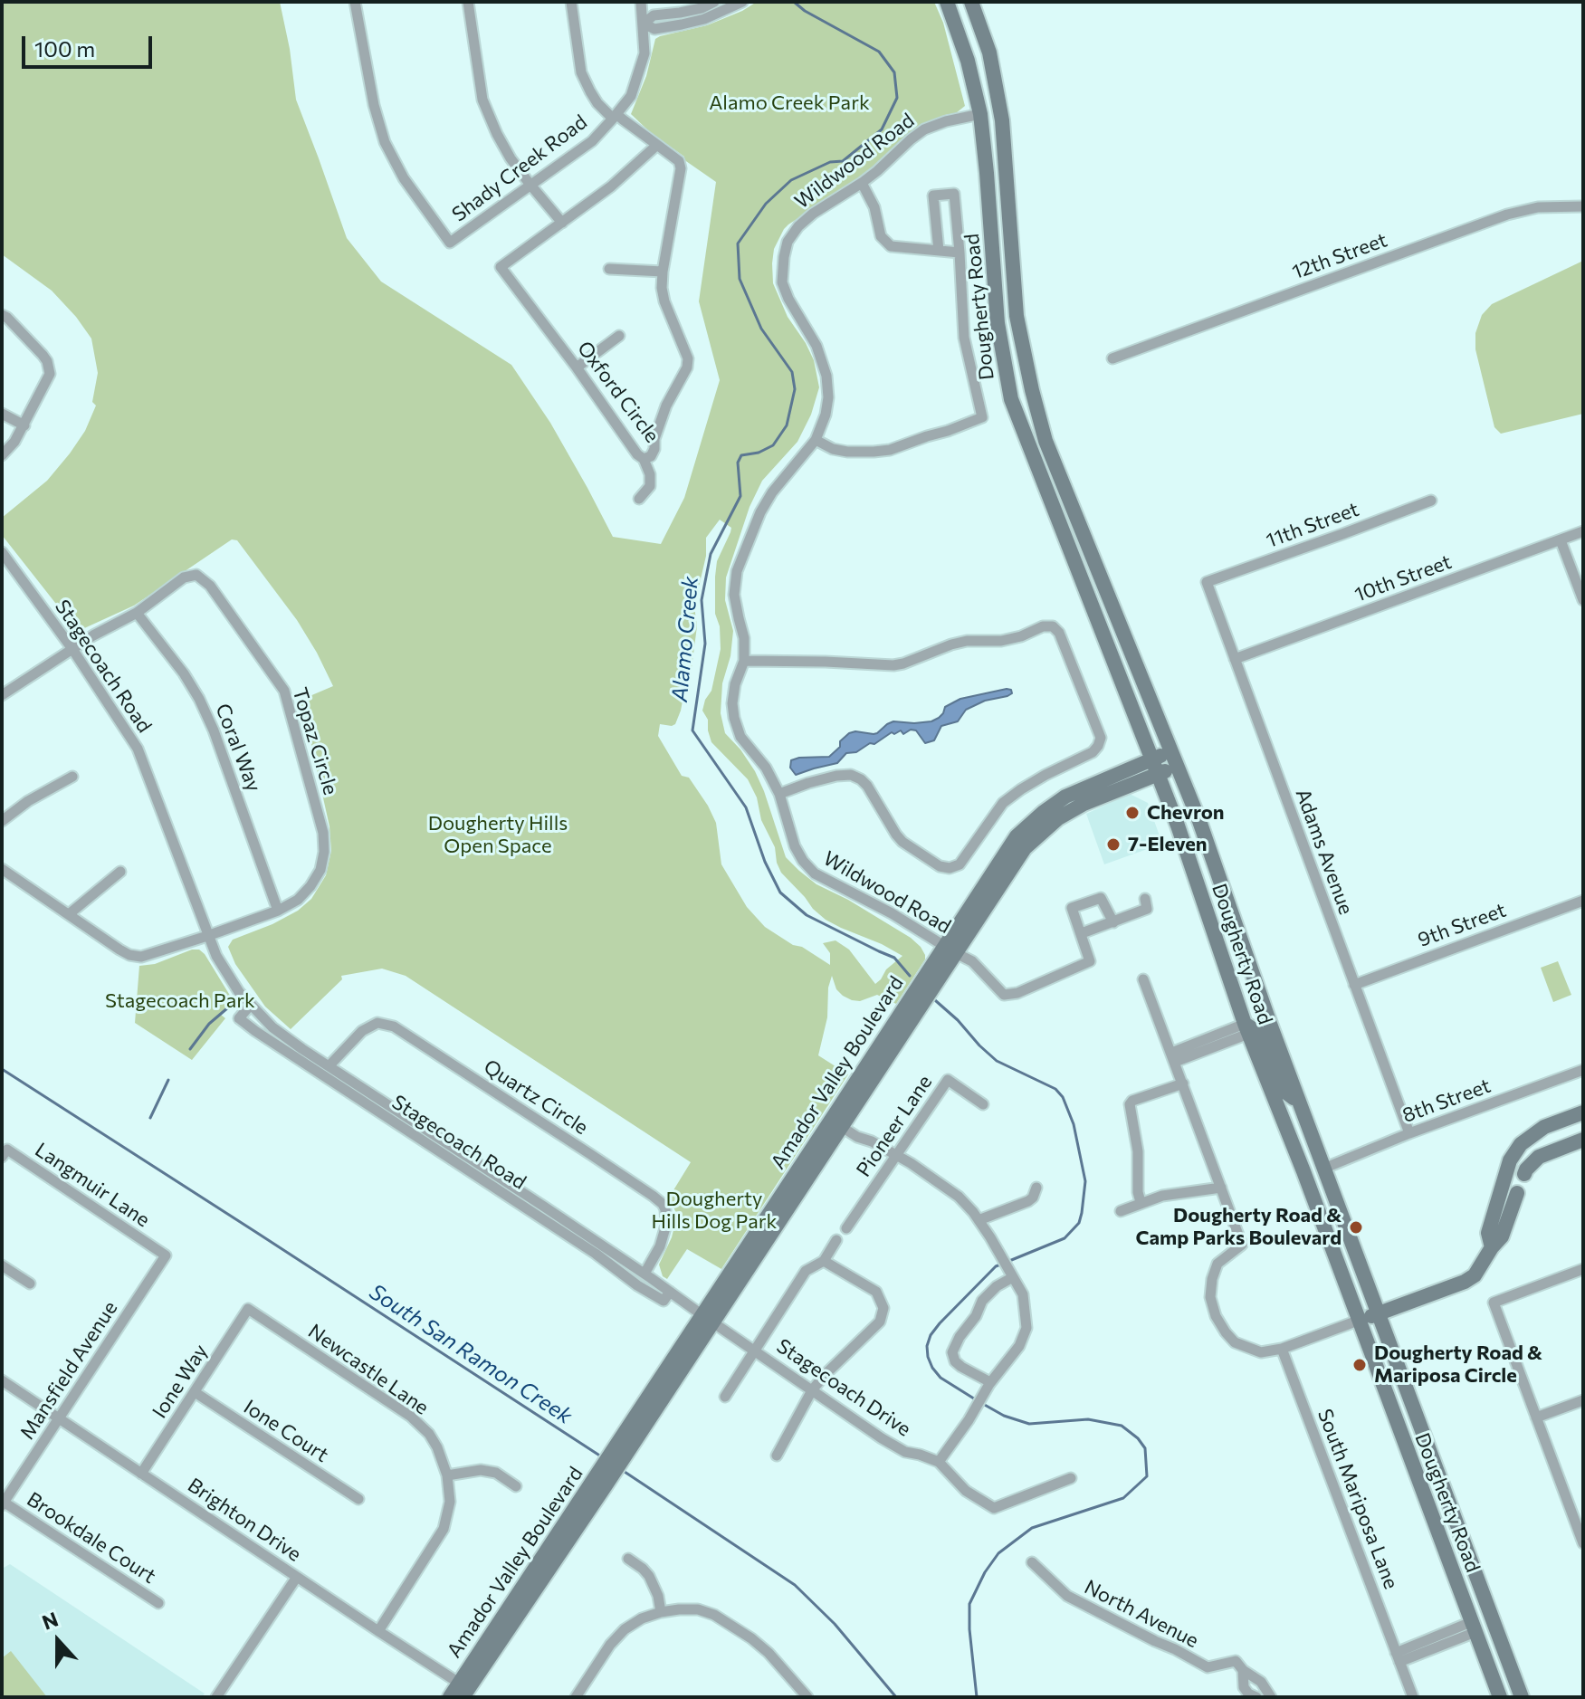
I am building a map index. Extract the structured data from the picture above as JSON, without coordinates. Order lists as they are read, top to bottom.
{
  "streets": {
    "main road": ["Dougherty Road", "Amador Valley Boulevard"],
    "street": [
      "Wildwood Road",
      "Shady Creek Road",
      "12th Street",
      "Oxford Circle",
      "11th Street",
      "10th Street",
      "Stagecoach Road",
      "Topaz Circle",
      "Coral Way",
      "Adams Avenue",
      "9th Street",
      "Quartz Circle",
      "8th Street",
      "Pioneer Lane",
      "Langmuir Lane",
      "Newcastle Lane",
      "Mansfield Avenue",
      "Ione Way",
      "Stagecoach Drive",
      "Ione Court",
      "South Mariposa Lane",
      "Brighton Drive",
      "Brookdale Court",
      "North Avenue"
    ]
  },
  "crossings": [
    ["Wildwood Road", "Dougherty Road"],
    ["Wildwood Road", "Amador Valley Boulevard"],
    ["Shady Creek Road", "Oxford Circle"],
    ["Dougherty Road", "Amador Valley Boulevard"],
    ["Dougherty Road", "8th Street"],
    ["11th Street", "Adams Avenue"],
    ["10th Street", "Adams Avenue"],
    ["Stagecoach Road", "Topaz Circle"],
    ["Stagecoach Road", "Amador Valley Boulevard"],
    ["Stagecoach Road", "Quartz Circle"],
    ["Stagecoach Road", "Stagecoach Drive"],
    ["Topaz Circle", "Coral Way"],
    ["Adams Avenue", "9th Street"],
    ["Adams Avenue", "8th Street"],
    ["Amador Valley Boulevard", "Stagecoach Drive"],
    ["Amador Valley Boulevard", "Brighton Drive"],
    ["Langmuir Lane", "Mansfield Avenue"],
    ["Newcastle Lane", "Ione Way"],
    ["Newcastle Lane", "Brighton Drive"],
    ["Mansfield Avenue", "Brighton Drive"],
    ["Mansfield Avenue", "Brookdale Court"],
    ["Ione Way", "Ione Court"],
    ["Ione Way", "Brighton Drive"]
  ],
  "water": ["Alamo Creek", "South San Ramon Creek"],
  "parks": [
    "Alamo Creek Park",
    "Dougherty Hills Open Space",
    "Stagecoach Park",
    "Dougherty Hills Dog Park"
  ],
  "places": [
    "Chevron",
    "7-Eleven",
    "Dougherty Road & Camp Parks Boulevard",
    "Dougherty Road & Mariposa Circle"
  ],
  "scale_bar": "100 m",
  "north": "top"
}
